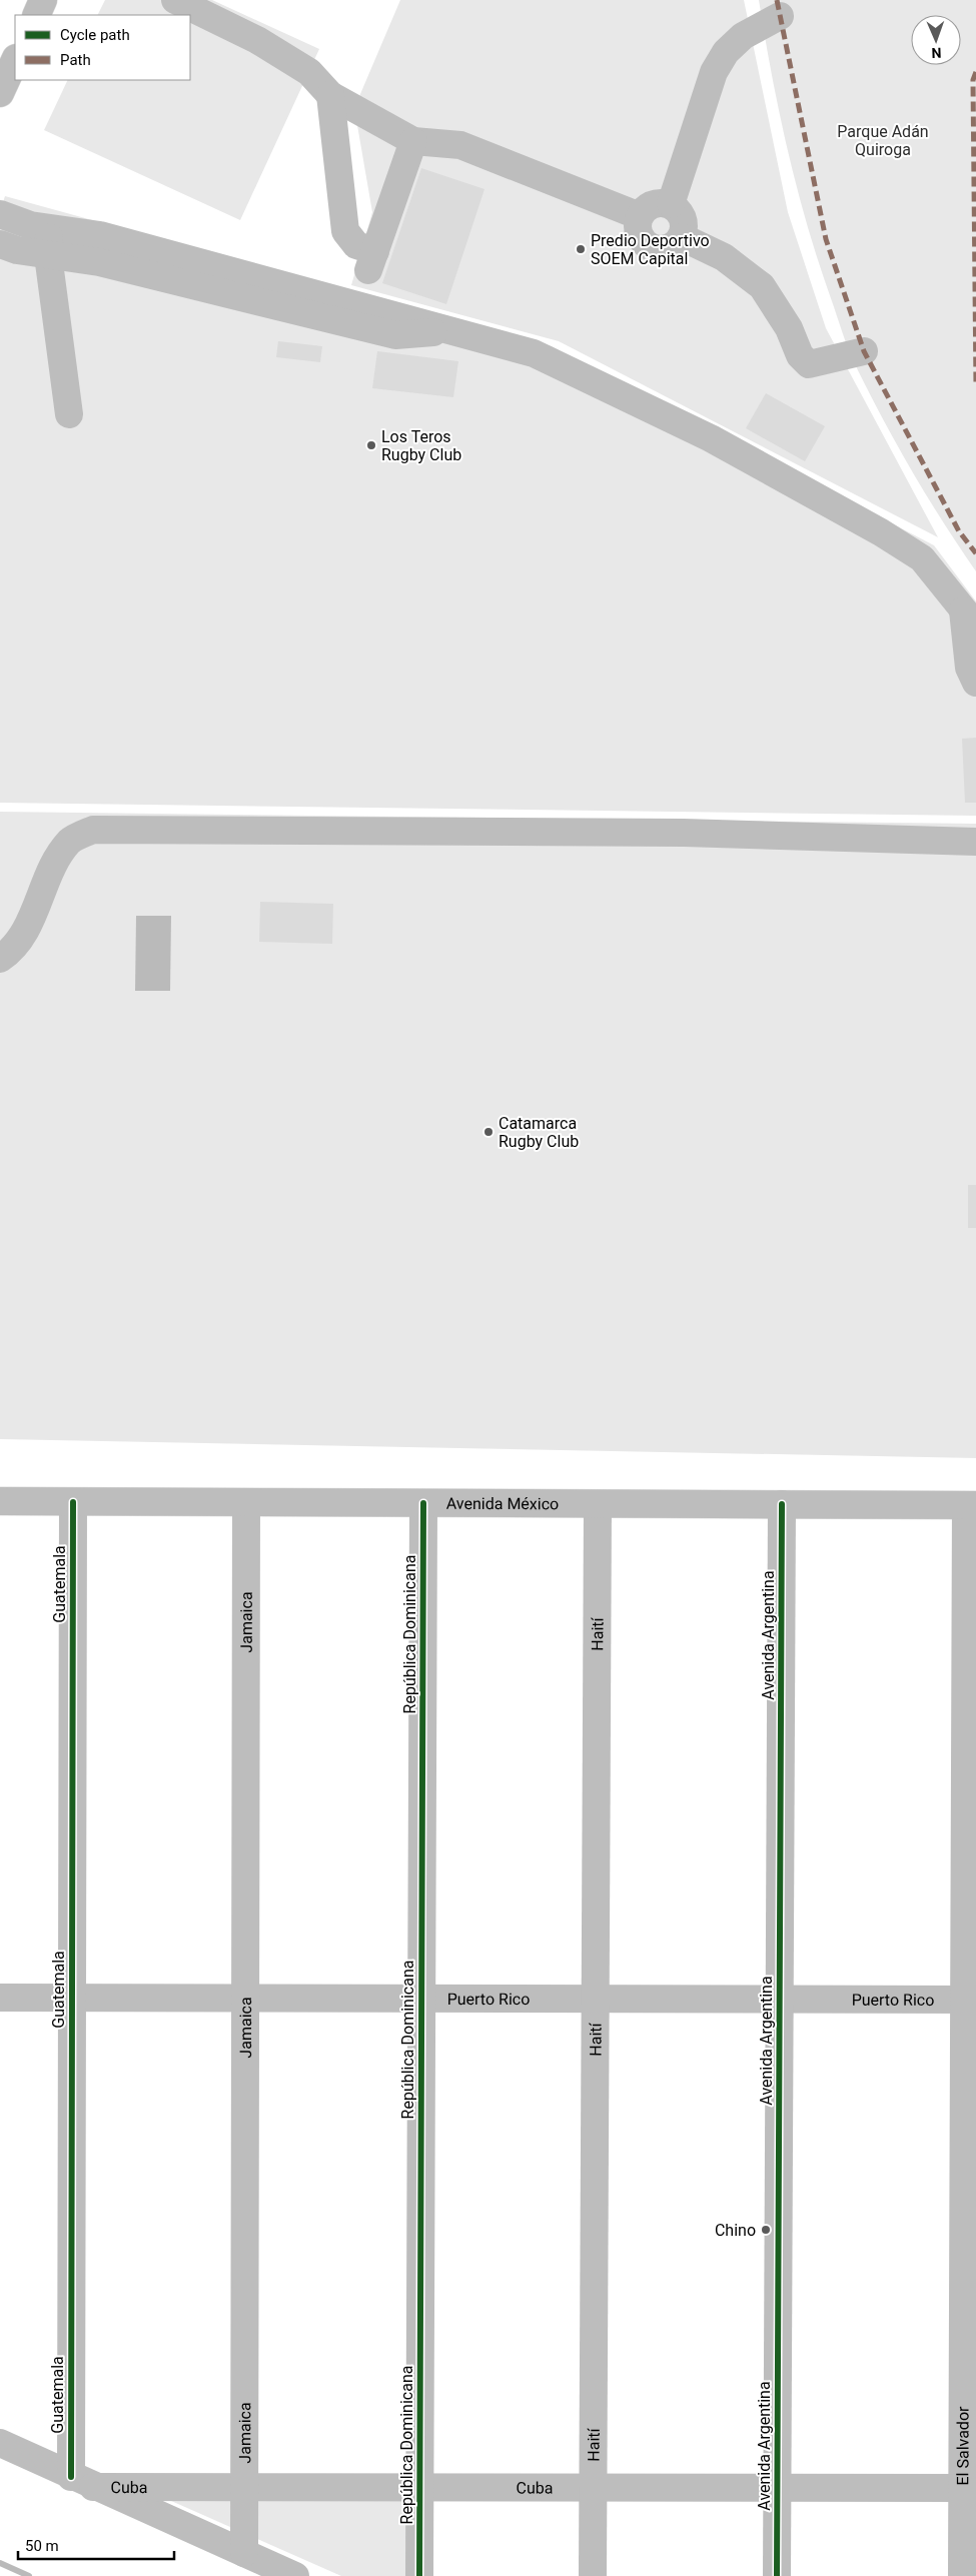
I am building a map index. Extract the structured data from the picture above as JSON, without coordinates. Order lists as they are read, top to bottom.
{
  "streets": {
    "street": [
      "Avenida México",
      "Guatemala",
      "Jamaica",
      "República Dominicana",
      "Haití",
      "Avenida Argentina",
      "Puerto Rico",
      "El Salvador",
      "Cuba"
    ]
  },
  "crossings": [
    ["Avenida México", "Guatemala"],
    ["Avenida México", "Jamaica"],
    ["Avenida México", "República Dominicana"],
    ["Avenida México", "Haití"],
    ["Avenida México", "Avenida Argentina"],
    ["Avenida México", "El Salvador"],
    ["Guatemala", "Puerto Rico"],
    ["Guatemala", "Cuba"],
    ["Jamaica", "Puerto Rico"],
    ["Jamaica", "Cuba"],
    ["República Dominicana", "Puerto Rico"],
    ["República Dominicana", "Cuba"],
    ["Haití", "Puerto Rico"],
    ["Haití", "Cuba"],
    ["Avenida Argentina", "Puerto Rico"],
    ["Avenida Argentina", "Cuba"],
    ["Puerto Rico", "El Salvador"],
    ["El Salvador", "Cuba"]
  ],
  "parks": ["Parque Adán Quiroga"],
  "places": [
    "Predio Deportivo SOEM Capital",
    "Los Teros Rugby Club",
    "Catamarca Rugby Club",
    "Chino"
  ],
  "legend": ["Cycle path", "Path"],
  "scale_bar": "50 m",
  "north": "bottom"
}
